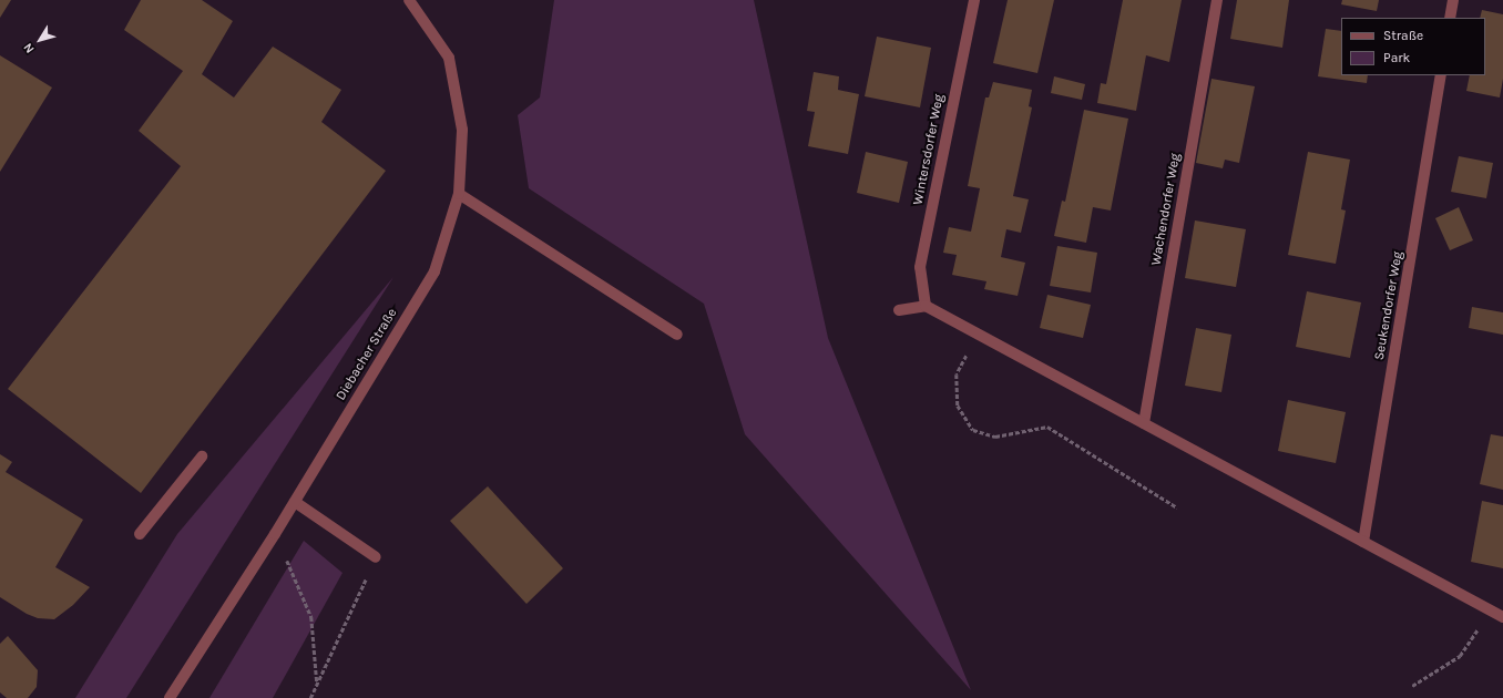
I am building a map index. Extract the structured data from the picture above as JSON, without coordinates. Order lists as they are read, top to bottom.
{
  "streets": {
    "street": [
      "Wintersdorfer Weg",
      "Wachendorfer Weg",
      "Seukendorfer Weg",
      "Diebacher Straße"
    ]
  },
  "legend": ["Straße", "Park"],
  "north": "bottom left"
}
